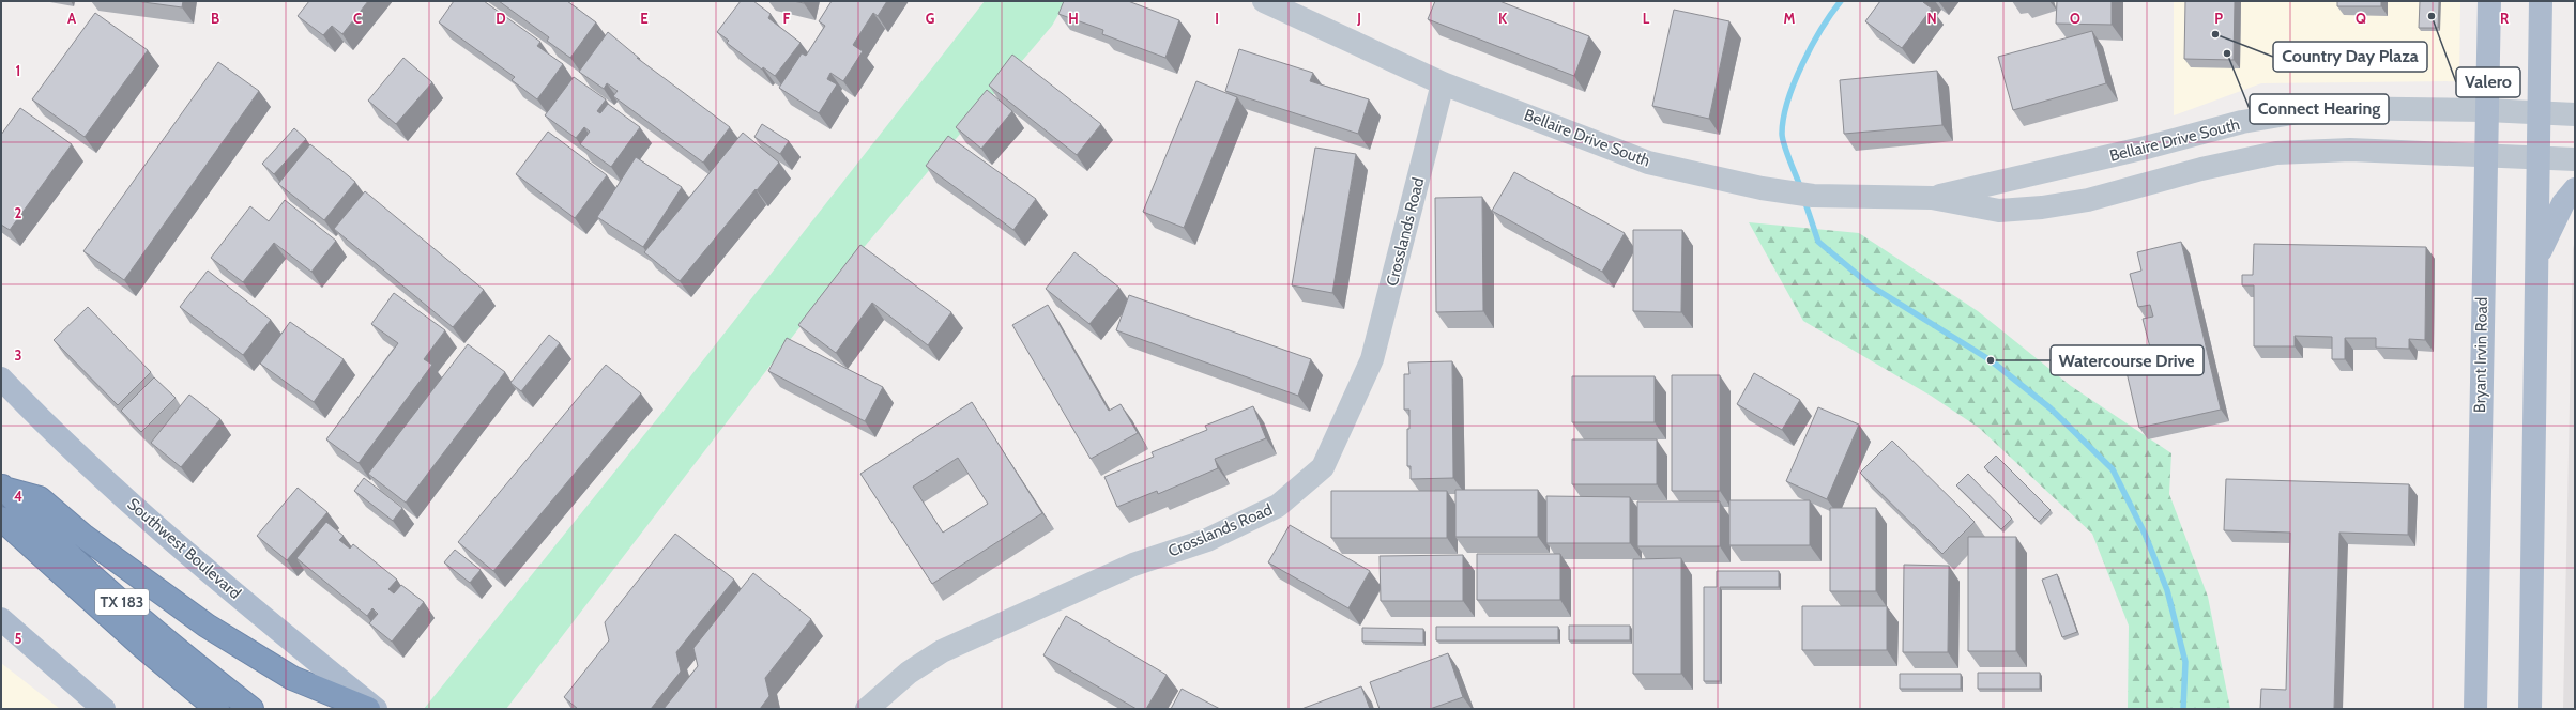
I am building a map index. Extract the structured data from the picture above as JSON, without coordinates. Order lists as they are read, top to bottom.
{
  "streets": {
    "highway": ["TX 183"],
    "main road": ["Bryant Irvin Road", "Southwest Boulevard"],
    "street": ["Bellaire Drive South", "Crosslands Road"]
  },
  "crossings": [
    ["Bellaire Drive South", "Crosslands Road"],
    ["Bellaire Drive South", "Bryant Irvin Road"]
  ],
  "places": [
    "Valero",
    "Country Day Plaza",
    "Connect Hearing",
    "Watercourse Drive"
  ],
  "grid": {
    "columns": [
      "A",
      "B",
      "C",
      "D",
      "E",
      "F",
      "G",
      "H",
      "I",
      "J",
      "K",
      "L",
      "M",
      "N",
      "O",
      "P",
      "Q",
      "R"
    ],
    "rows": [
      "1",
      "2",
      "3",
      "4",
      "5"
    ]
  }
}
